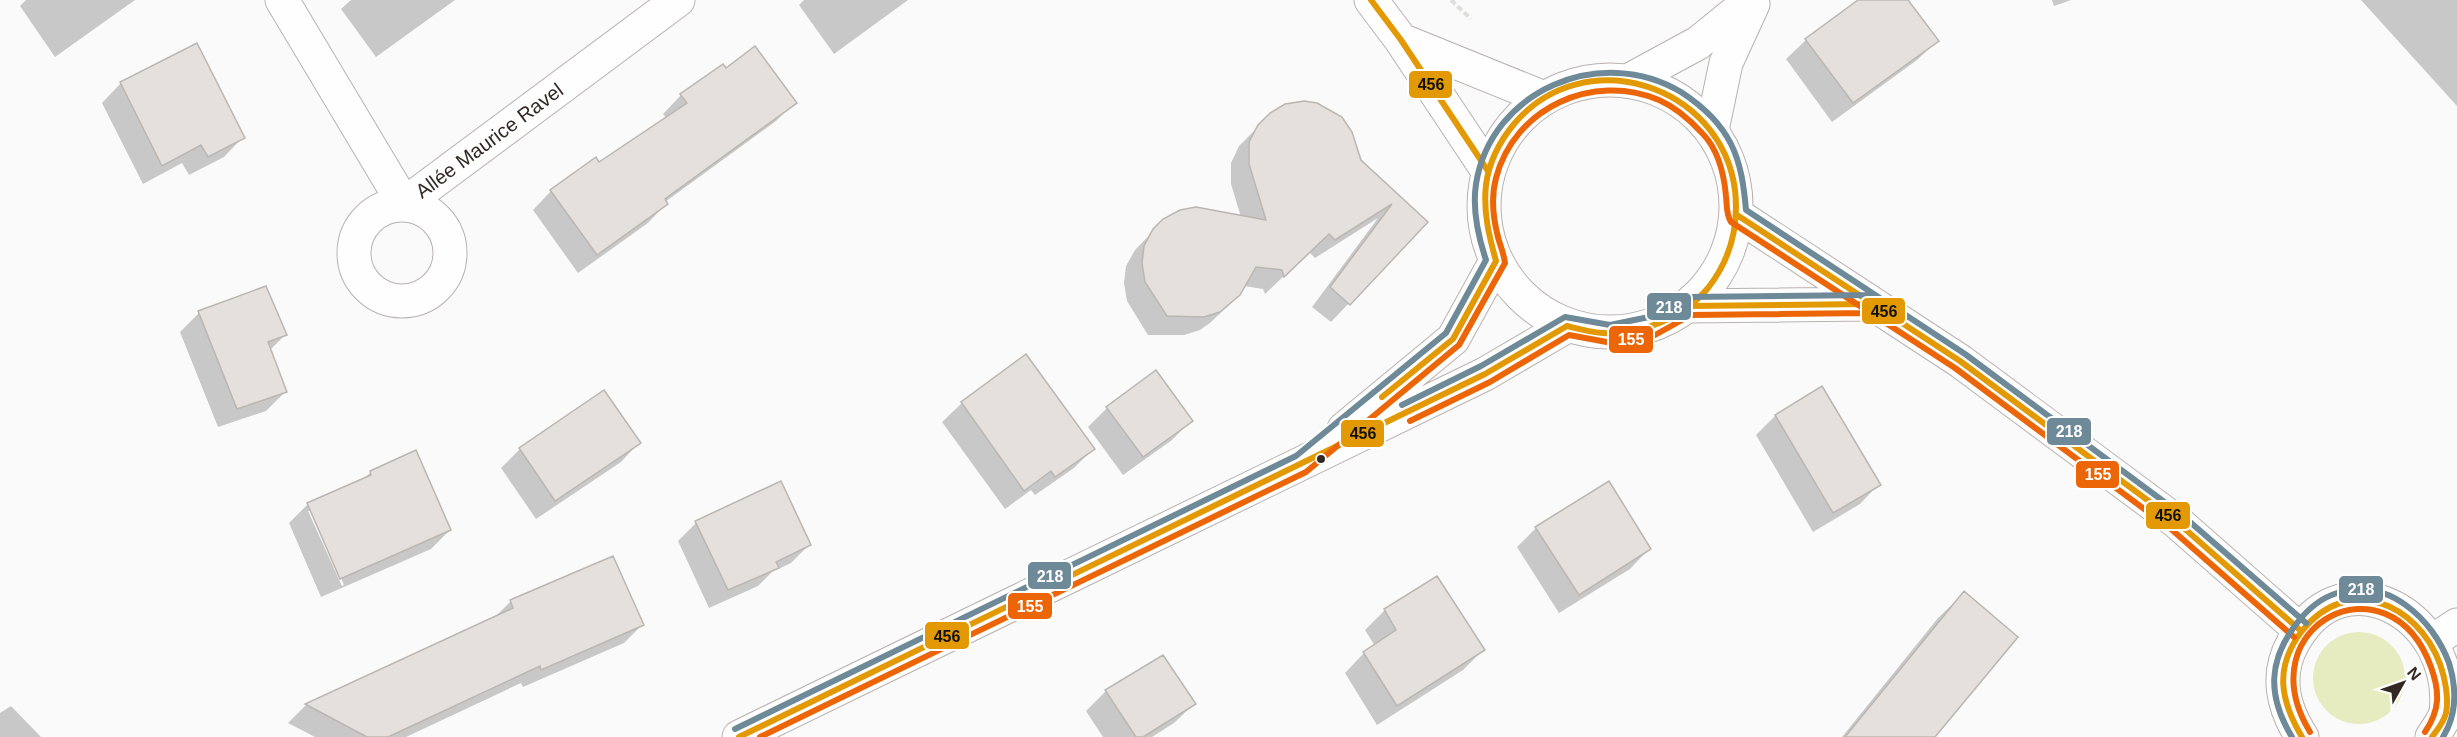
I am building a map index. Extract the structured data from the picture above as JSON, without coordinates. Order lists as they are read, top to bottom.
{
  "streets": {
    "main road": ["Allée Maurice Ravel"]
  },
  "lines": ["transit line 456", "transit line 218", "transit line 155"],
  "north": "top right"
}
